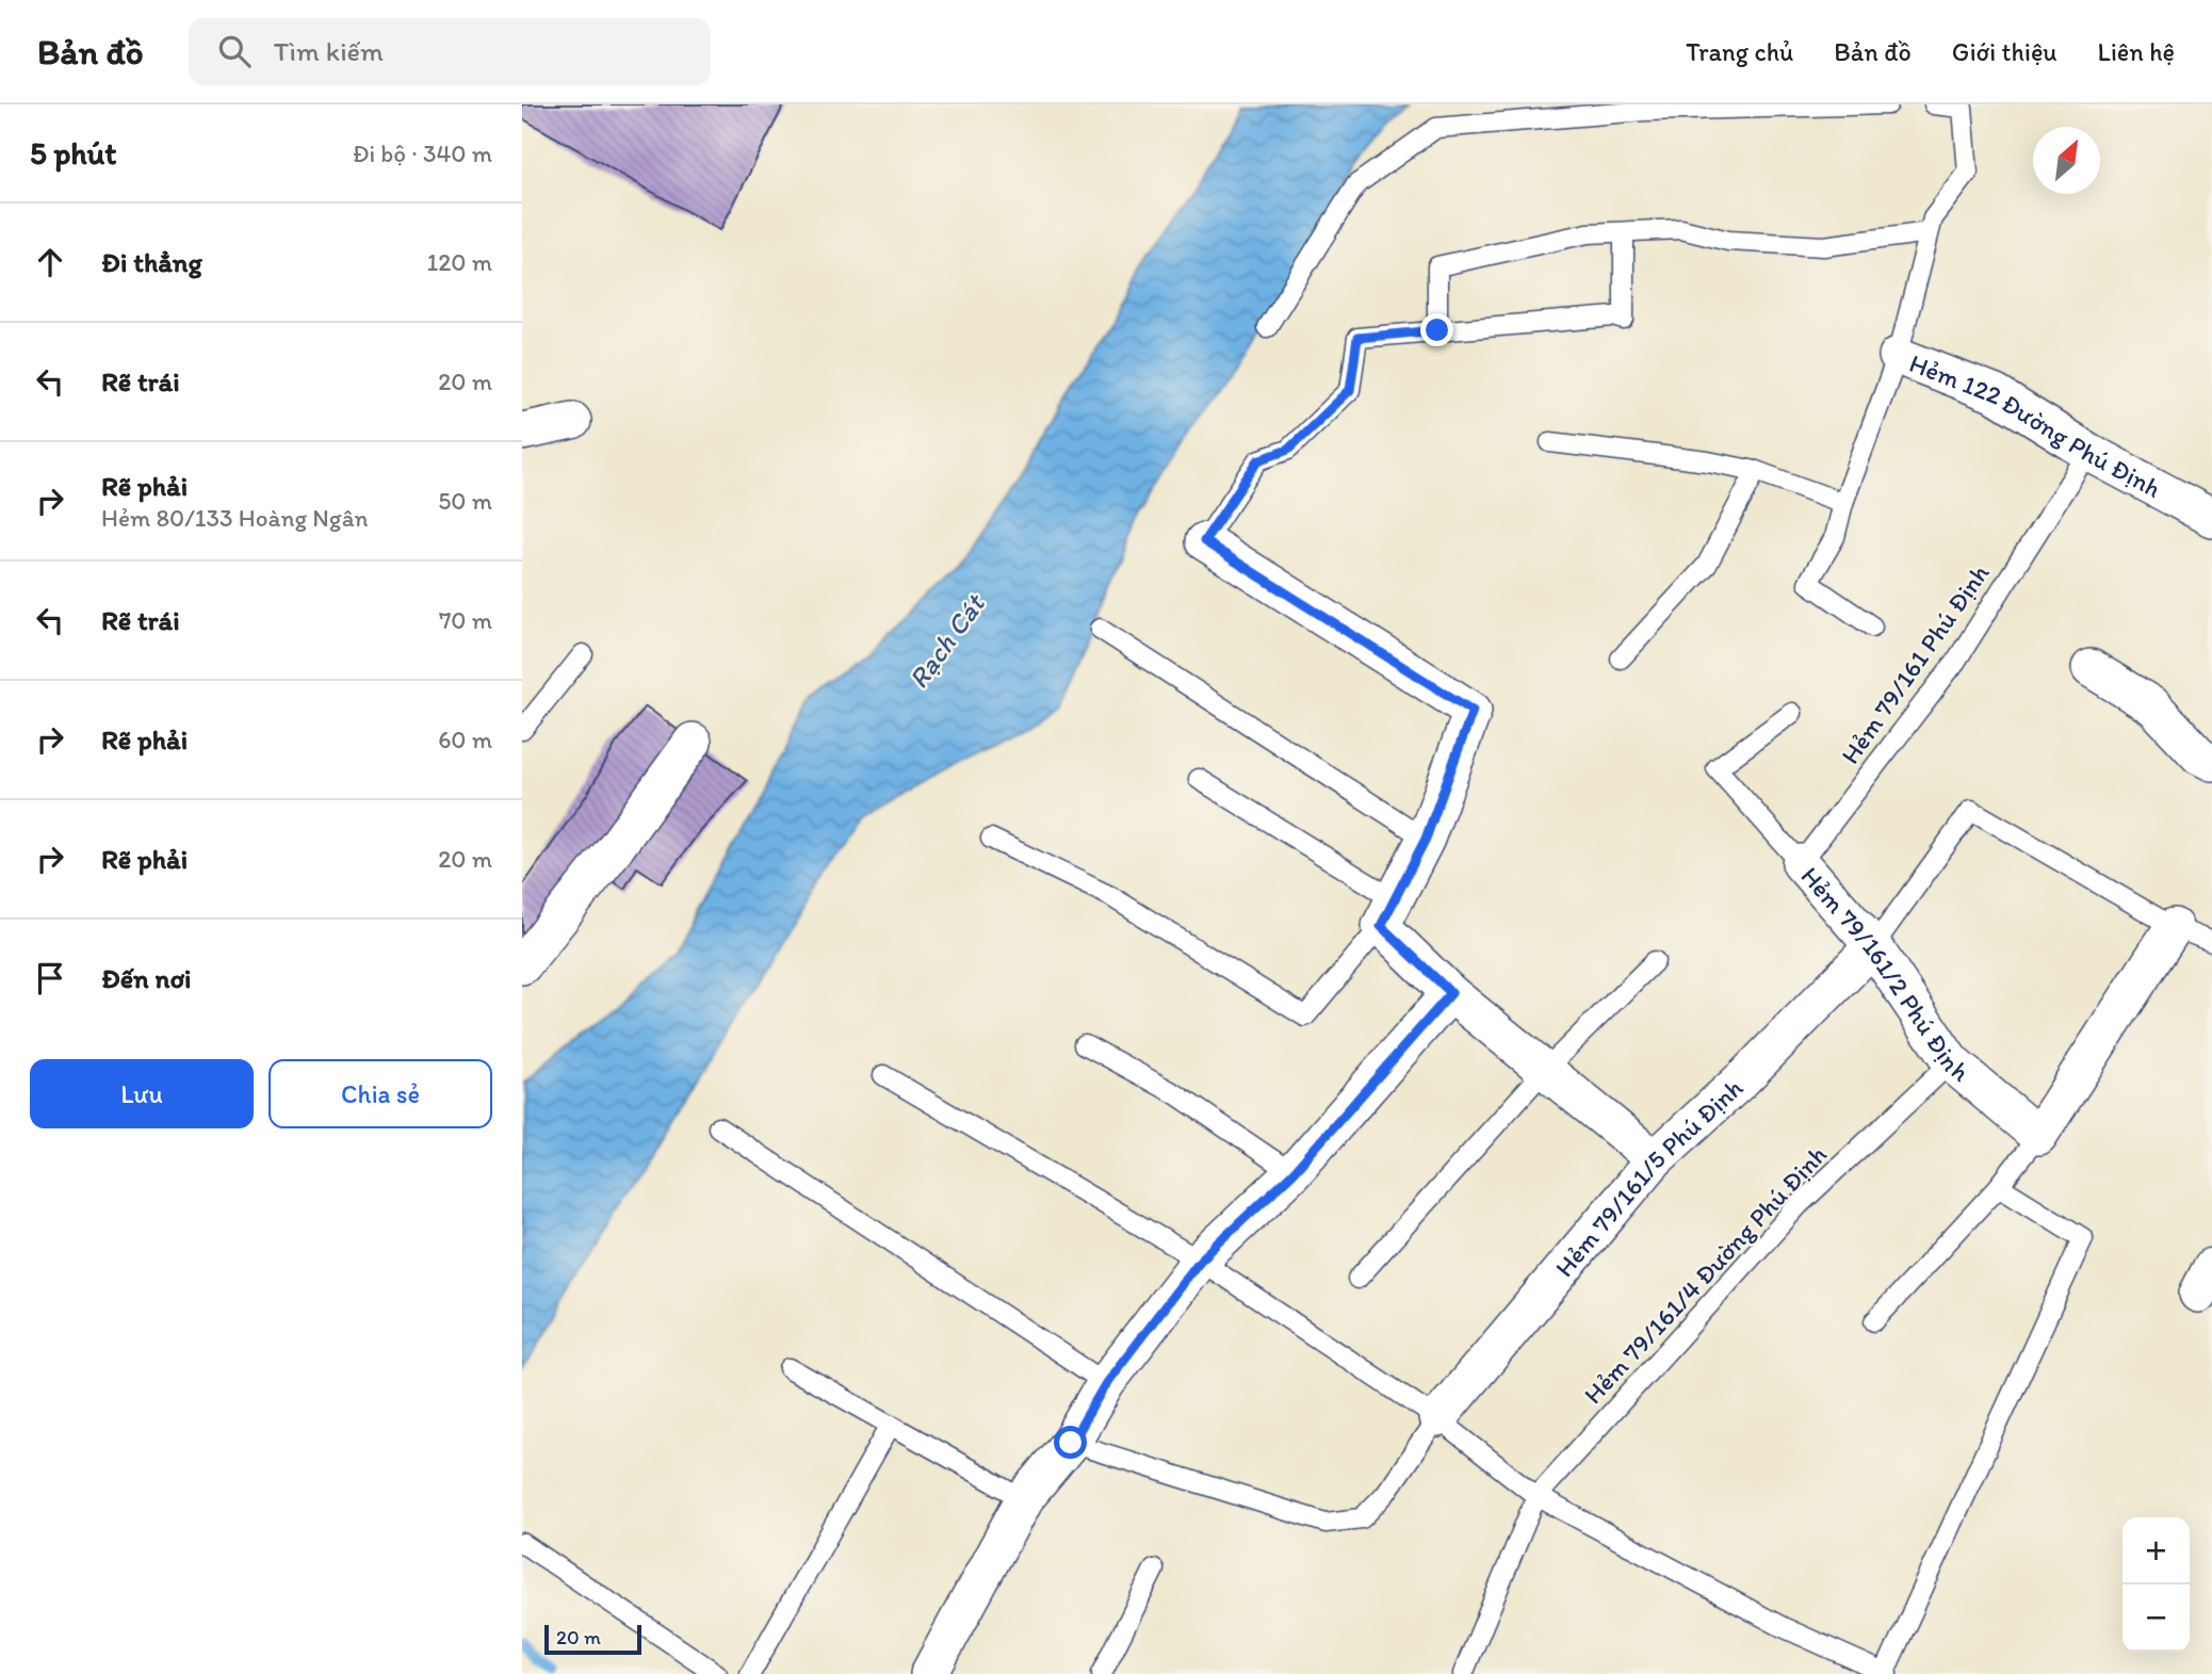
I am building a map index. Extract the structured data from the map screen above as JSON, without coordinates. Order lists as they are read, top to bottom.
{
  "streets": {
    "street": ["Hẻm 122 Đường Phú Định", "Hẻm 79/161/2 Phú Định", "Hẻm 79/161/5 Phú Định"],
    "lane": ["Hẻm 79/161 Phú Định", "Hẻm 79/161/4 Đường Phú Định"]
  },
  "crossings": [
    ["Hẻm 122 Đường Phú Định", "Hẻm 79/161 Phú Định"],
    ["Hẻm 79/161 Phú Định", "Hẻm 79/161/2 Phú Định"],
    ["Hẻm 79/161/2 Phú Định", "Hẻm 79/161/5 Phú Định"],
    ["Hẻm 79/161/2 Phú Định", "Hẻm 79/161/4 Đường Phú Định"]
  ],
  "water": ["Rạch Cát"],
  "scale_bar": "20 m",
  "north": "top right",
  "page": {
    "header": "Bản đồ",
    "search": "Tìm kiếm",
    "nav": [
      "Trang chủ",
      "Bản đồ",
      "Giới thiệu",
      "Liên hệ"
    ],
    "heading": ["5 phút", "Đi bộ · 340 m"],
    "list": [
      ["Đi thẳng", "120 m"],
      ["Rẽ trái", "20 m"],
      ["Rẽ phải", "Hẻm 80/133 Hoàng Ngân", "50 m"],
      ["Rẽ trái", "70 m"],
      ["Rẽ phải", "60 m"],
      ["Rẽ phải", "20 m"],
      "Đến nơi"
    ],
    "buttons": ["Lưu", "Chia sẻ"],
    "map_buttons": ["+", "−"],
    "scale": "20 m"
  }
}
